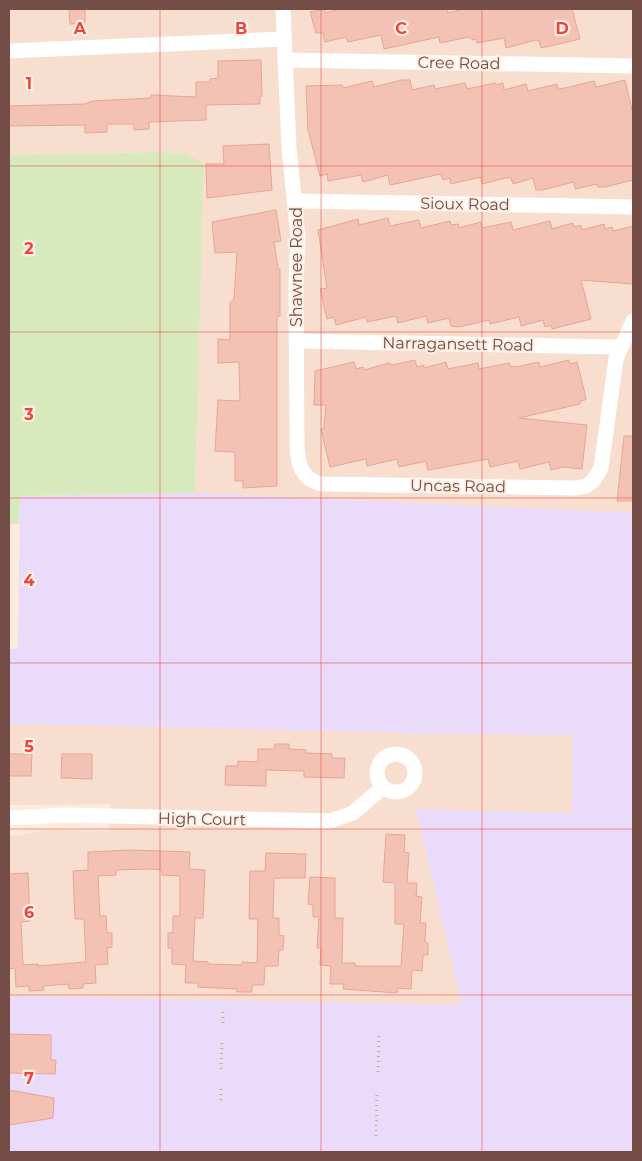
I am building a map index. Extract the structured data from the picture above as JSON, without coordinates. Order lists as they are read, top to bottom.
{
  "streets": {
    "street": [
      "Cree Road",
      "Sioux Road",
      "Shawnee Road",
      "Narragansett Road",
      "Uncas Road",
      "High Court"
    ]
  },
  "crossings": [
    ["Cree Road", "Shawnee Road"],
    ["Sioux Road", "Shawnee Road"],
    ["Shawnee Road", "Narragansett Road"],
    ["Shawnee Road", "Uncas Road"],
    ["Narragansett Road", "Uncas Road"]
  ],
  "grid": {
    "columns": [
      "A",
      "B",
      "C",
      "D"
    ],
    "rows": [
      "1",
      "2",
      "3",
      "4",
      "5",
      "6",
      "7"
    ]
  }
}
